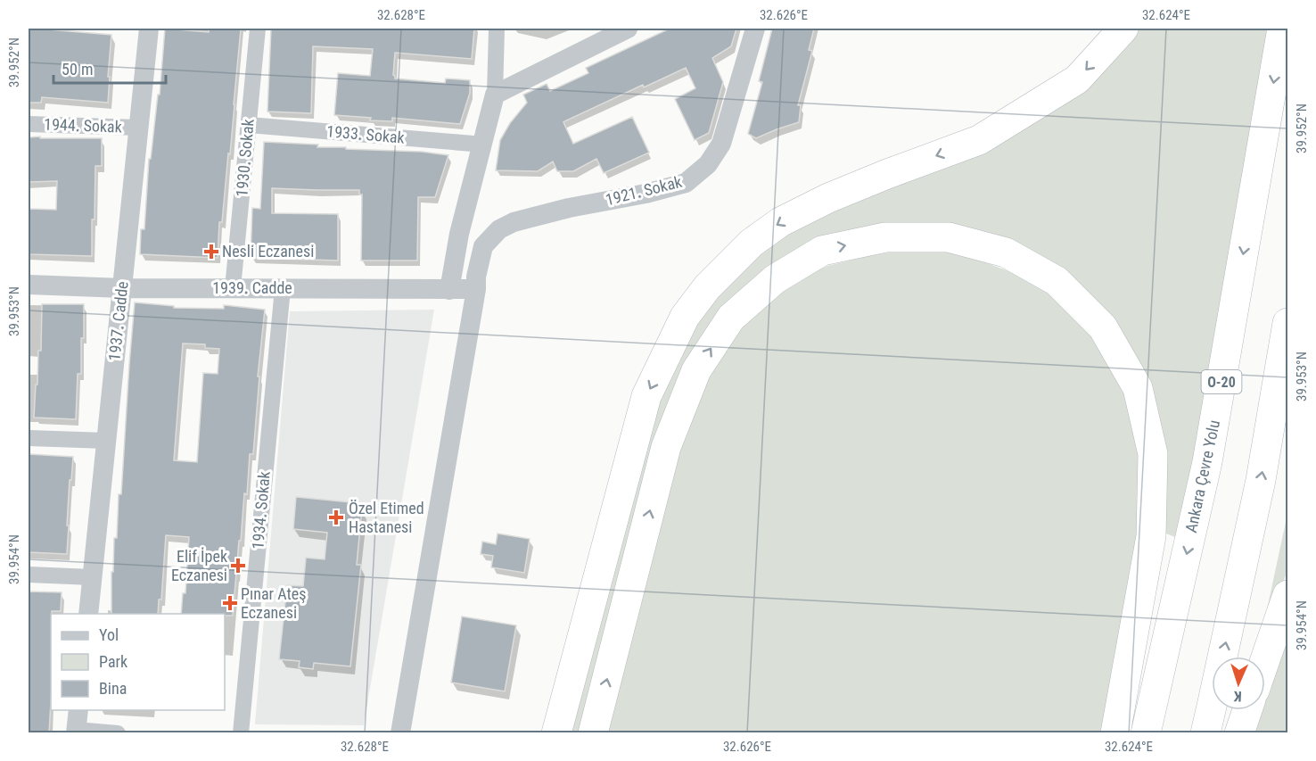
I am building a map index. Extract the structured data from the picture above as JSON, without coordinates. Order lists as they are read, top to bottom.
{
  "streets": {
    "highway": ["O-20", "Ankara Çevre Yolu"],
    "street": [
      "1944. Sokak",
      "1933. Sokak",
      "1930. Sokak",
      "1921. Sokak",
      "1939. Cadde",
      "1937. Cadde",
      "1934. Sokak"
    ]
  },
  "crossings": [
    ["1944. Sokak", "1937. Cadde"],
    ["1933. Sokak", "1930. Sokak"],
    ["1930. Sokak", "1939. Cadde"],
    ["1921. Sokak", "1939. Cadde"],
    ["1939. Cadde", "1937. Cadde"],
    ["1939. Cadde", "1934. Sokak"]
  ],
  "places": {
    "health": [
      "Nesli Eczanesi",
      "Özel Etimed Hastanesi",
      "Elif İpek Eczanesi",
      "Pınar Ateş Eczanesi"
    ]
  },
  "legend": ["Yol", "Park", "Bina"],
  "scale_bar": "50 m",
  "north": "bottom",
  "coordinates": [
    "32.628°E",
    "32.626°E",
    "32.624°E",
    "39.952°N",
    "39.953°N",
    "39.954°N"
  ]
}
